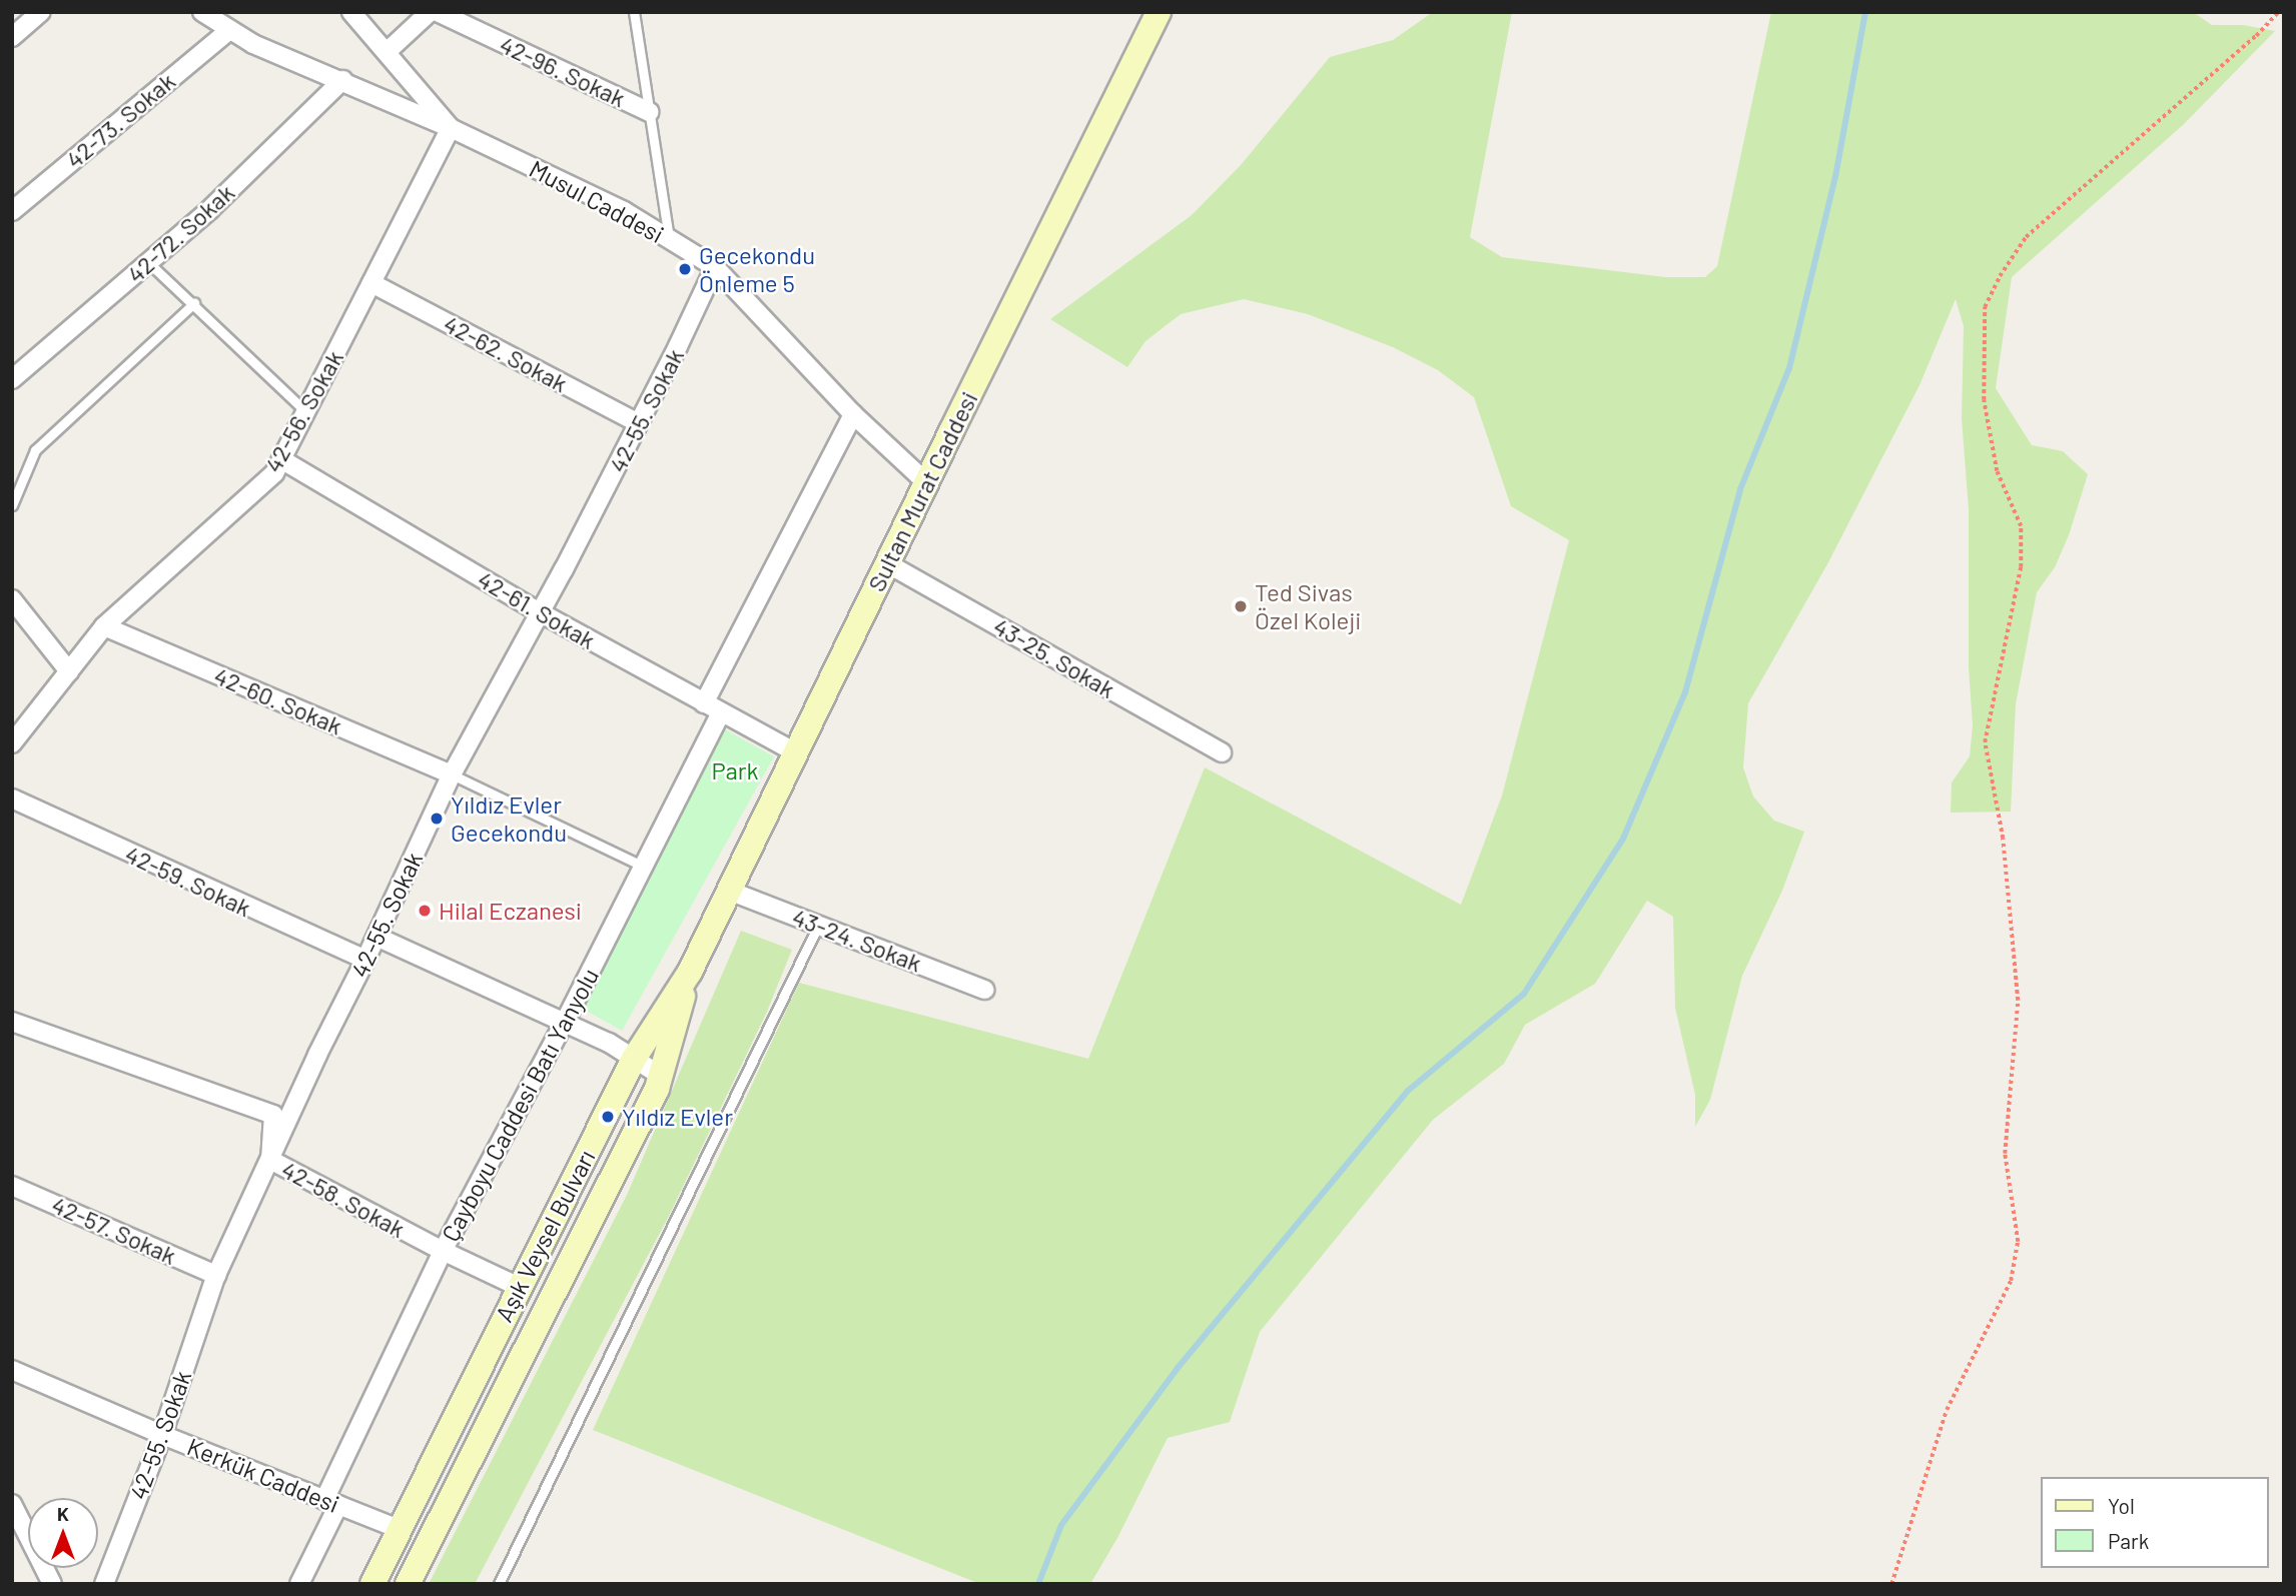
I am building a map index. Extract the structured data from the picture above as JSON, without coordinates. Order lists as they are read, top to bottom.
{
  "streets": {
    "street": [
      "42-96. Sokak",
      "42-73. Sokak",
      "Musul Caddesi",
      "42-72. Sokak",
      "42-62. Sokak",
      "42-55. Sokak",
      "42-56. Sokak",
      "Sultan Murat Caddesi",
      "42-61. Sokak",
      "43-25. Sokak",
      "42-60. Sokak",
      "42-59. Sokak",
      "43-24. Sokak",
      "Çayboyu Caddesi Batı Yanyolu",
      "42-58. Sokak",
      "42-57. Sokak",
      "Aşık Veysel Bulvarı",
      "Kerkük Caddesi"
    ]
  },
  "crossings": [
    ["42-73. Sokak", "Musul Caddesi"],
    ["Musul Caddesi", "42-72. Sokak"],
    ["Musul Caddesi", "42-55. Sokak"],
    ["Musul Caddesi", "42-56. Sokak"],
    ["Musul Caddesi", "Sultan Murat Caddesi"],
    ["42-62. Sokak", "42-55. Sokak"],
    ["42-62. Sokak", "42-56. Sokak"],
    ["42-55. Sokak", "42-61. Sokak"],
    ["42-55. Sokak", "42-60. Sokak"],
    ["42-55. Sokak", "42-59. Sokak"],
    ["42-55. Sokak", "42-58. Sokak"],
    ["42-55. Sokak", "42-57. Sokak"],
    ["42-55. Sokak", "Kerkük Caddesi"],
    ["42-56. Sokak", "42-61. Sokak"],
    ["42-56. Sokak", "42-60. Sokak"],
    ["Sultan Murat Caddesi", "42-61. Sokak"],
    ["Sultan Murat Caddesi", "43-25. Sokak"],
    ["Sultan Murat Caddesi", "43-24. Sokak"],
    ["Sultan Murat Caddesi", "Aşık Veysel Bulvarı"],
    ["42-61. Sokak", "Çayboyu Caddesi Batı Yanyolu"],
    ["Çayboyu Caddesi Batı Yanyolu", "42-58. Sokak"],
    ["Çayboyu Caddesi Batı Yanyolu", "Kerkük Caddesi"],
    ["42-58. Sokak", "Aşık Veysel Bulvarı"],
    ["Aşık Veysel Bulvarı", "Kerkük Caddesi"]
  ],
  "parks": ["Park"],
  "places": [
    "Gecekondu Önleme 5",
    "Ted Sivas Özel Koleji",
    "Yıldız Evler Gecekondu",
    "Hilal Eczanesi",
    "Yıldız Evler"
  ],
  "legend": ["Yol", "Park"],
  "north": "top"
}
